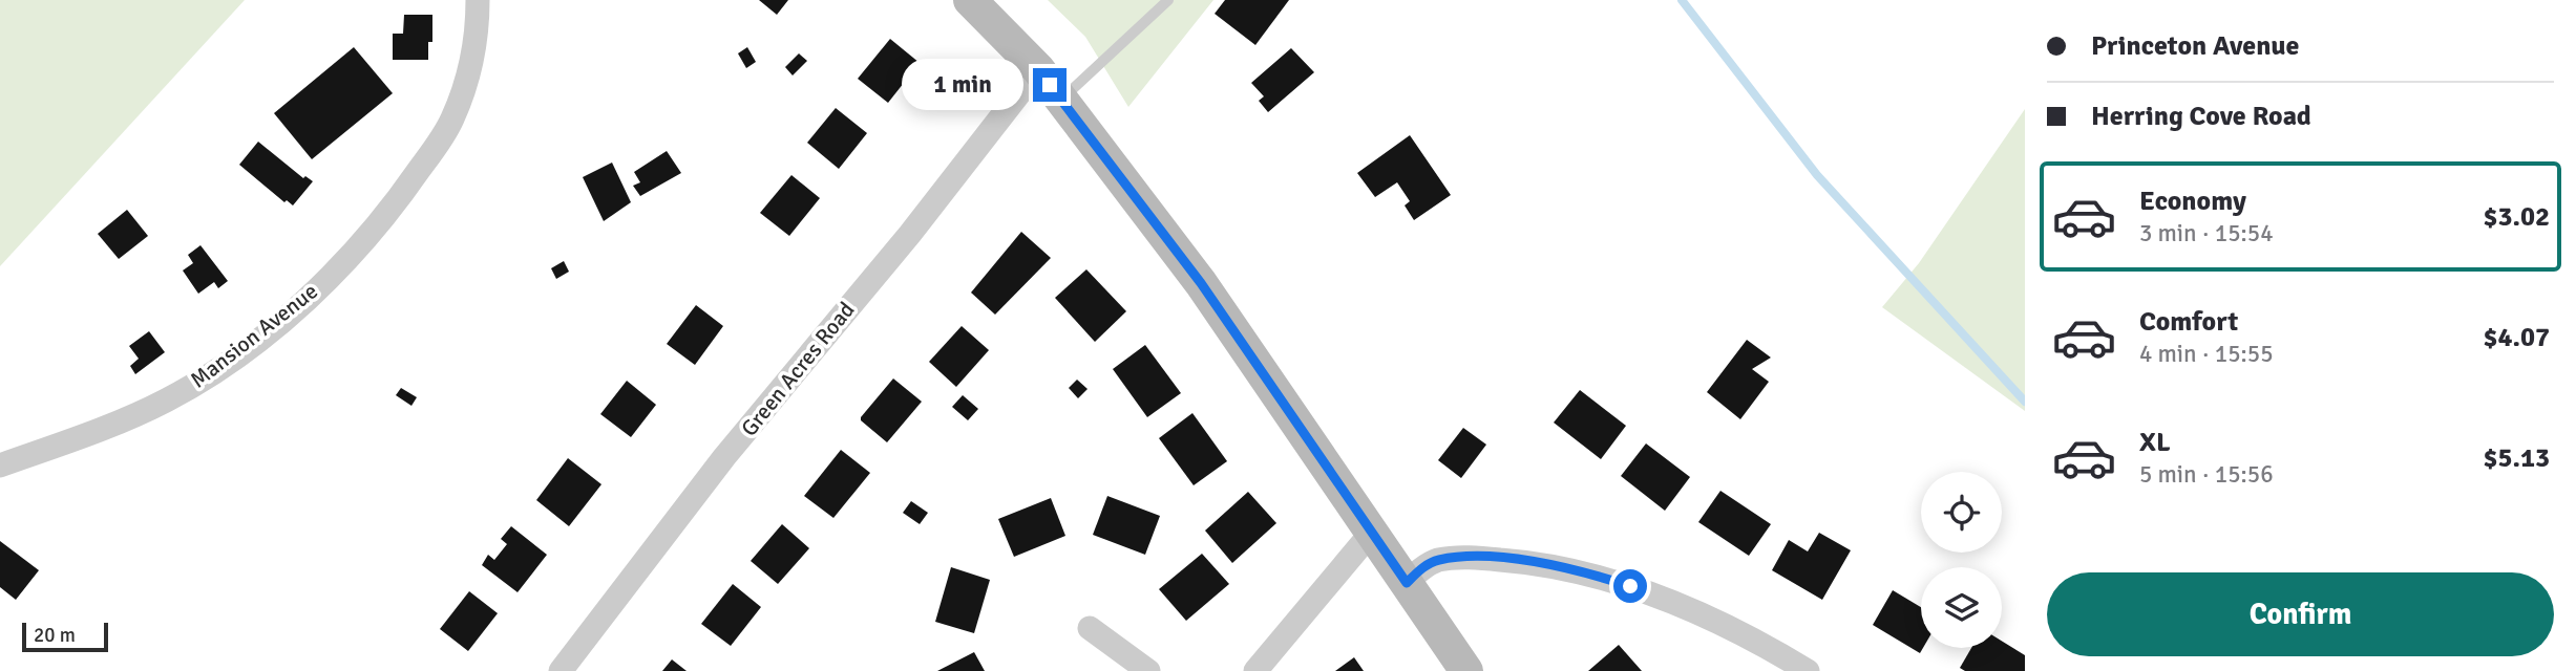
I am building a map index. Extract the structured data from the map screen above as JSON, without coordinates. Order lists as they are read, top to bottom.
{
  "streets": {
    "street": ["Mansion Avenue", "Green Acres Road"]
  },
  "scale_bar": "20 m",
  "page": {
    "banner": ["Princeton Avenue", "Herring Cove Road"],
    "bubble": "1 min",
    "list": [
      {
        "name": "Economy",
        "note": "3 min · 15:54",
        "value": "$3.02"
      },
      {
        "name": "Comfort",
        "note": "4 min · 15:55",
        "value": "$4.07"
      },
      {
        "name": "XL",
        "note": "5 min · 15:56",
        "value": "$5.13"
      }
    ],
    "buttons": "Confirm",
    "scale": "20 m"
  }
}
